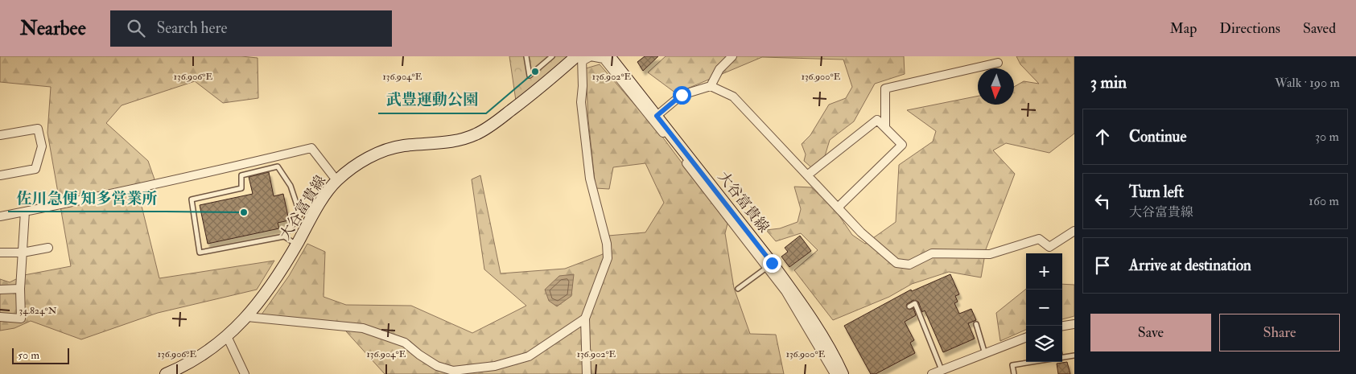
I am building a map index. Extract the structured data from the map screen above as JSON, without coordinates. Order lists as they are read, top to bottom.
{
  "streets": {
    "main road": ["大谷富貴線"]
  },
  "places": ["武豊運動公園", "佐川急便 知多営業所"],
  "scale_bar": "50 m",
  "north": "bottom",
  "page": {
    "header": "Nearbee",
    "search": "Search here",
    "nav": ["Map", "Directions", "Saved"],
    "heading": ["3 min", "Walk · 190 m"],
    "list": [
      ["Continue", "30 m"],
      ["Turn left", "大谷富貴線", "160 m"],
      "Arrive at destination"
    ],
    "map_buttons": ["+", "−"],
    "buttons": ["Save", "Share"],
    "scale": "50 m"
  },
  "coordinates": [
    "136.906°E",
    "136.904°E",
    "136.902°E",
    "136.900°E",
    "34.824°N"
  ]
}
